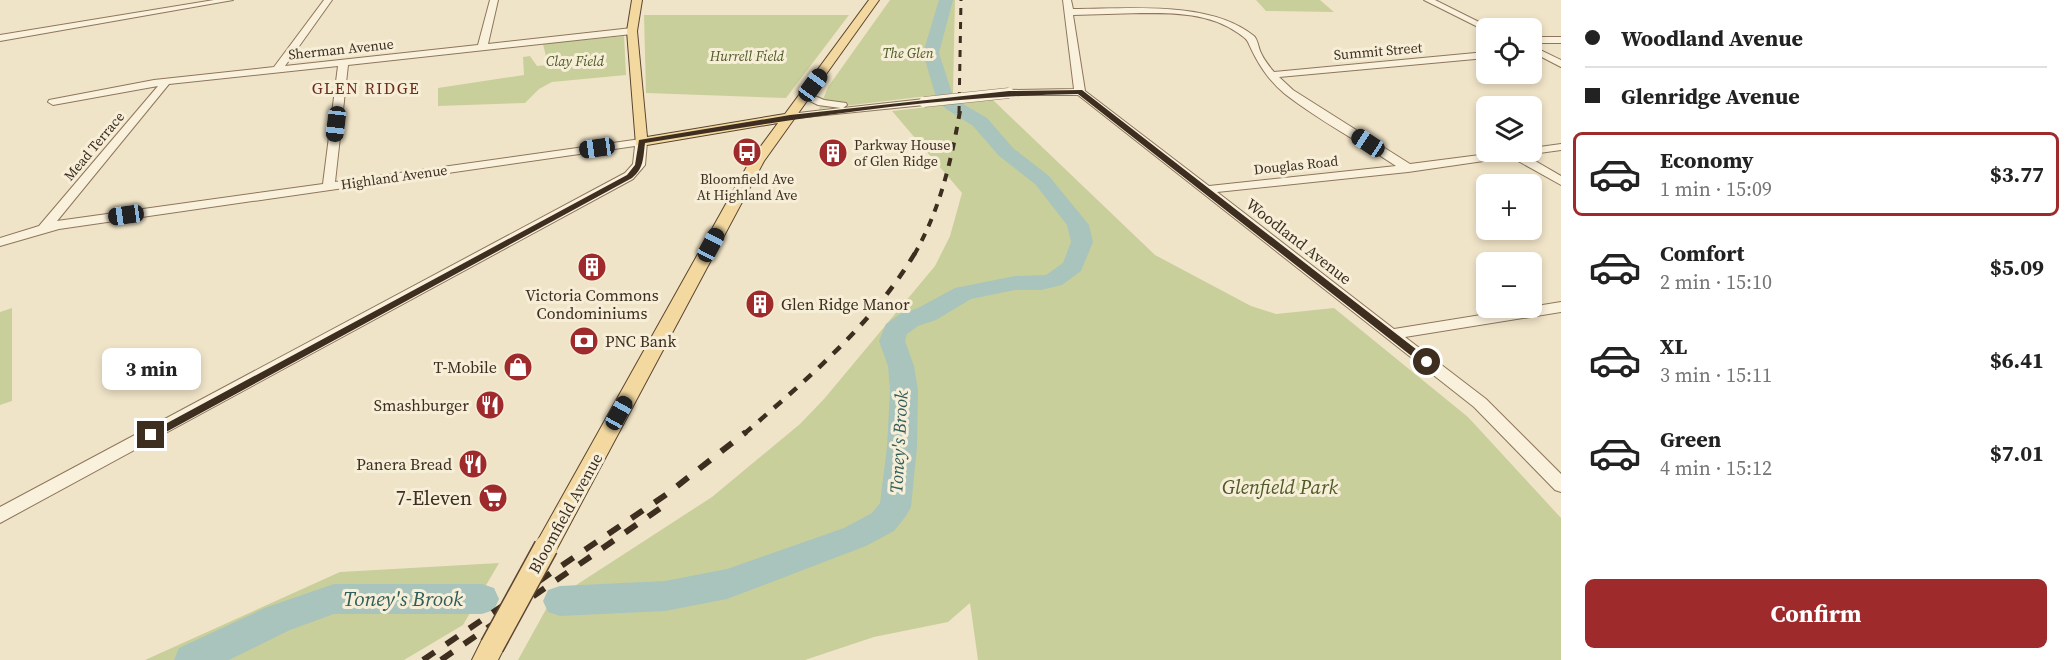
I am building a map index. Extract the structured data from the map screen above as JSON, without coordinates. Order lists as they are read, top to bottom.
{
  "streets": {
    "main road": ["Highland Avenue", "Bloomfield Avenue"],
    "street": [
      "Sherman Avenue",
      "Summit Street",
      "Mead Terrace",
      "Douglas Road",
      "Woodland Avenue"
    ]
  },
  "crossings": [
    ["Sherman Avenue", "Mead Terrace"],
    ["Mead Terrace", "Highland Avenue"],
    ["Douglas Road", "Woodland Avenue"],
    ["Highland Avenue", "Bloomfield Avenue"]
  ],
  "districts": ["GLEN RIDGE"],
  "water": ["Toney's Brook"],
  "parks": [
    "The Glen",
    "Hurrell Field",
    "Clay Field",
    "Glenfield Park"
  ],
  "places": {
    "bus stop": ["Bloomfield Ave At Highland Ave"],
    "building": ["Parkway House of Glen Ridge", "Victoria Commons Condominiums", "Glen Ridge Manor"],
    "bank": ["PNC Bank"],
    "shop": ["T-Mobile"],
    "restaurant": ["Smashburger", "Panera Bread"],
    "supermarket": ["7-Eleven"]
  },
  "page": {
    "banner": ["Woodland Avenue", "Glenridge Avenue"],
    "map_buttons": ["+", "−"],
    "list": [
      {
        "name": "Economy",
        "note": "1 min · 15:09",
        "value": "$3.77"
      },
      {
        "name": "Comfort",
        "note": "2 min · 15:10",
        "value": "$5.09"
      },
      {
        "name": "XL",
        "note": "3 min · 15:11",
        "value": "$6.41"
      },
      {
        "name": "Green",
        "note": "4 min · 15:12",
        "value": "$7.01"
      }
    ],
    "bubble": "3 min",
    "buttons": "Confirm"
  }
}
